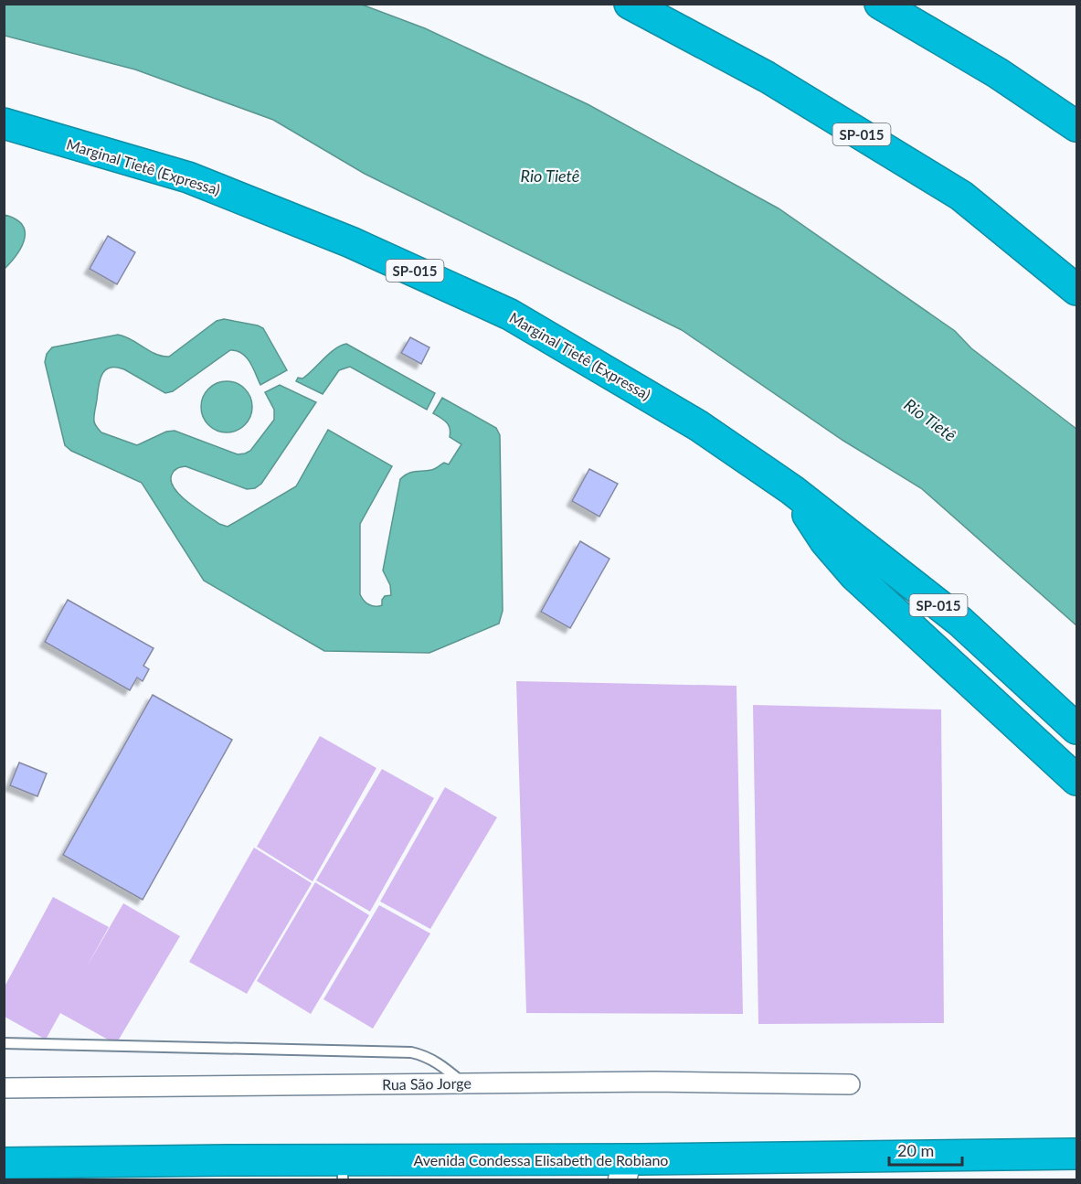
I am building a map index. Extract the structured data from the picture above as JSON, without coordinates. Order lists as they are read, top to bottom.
{
  "streets": {
    "highway": ["SP-015", "Marginal Tietê (Expressa)", "Avenida Condessa Elisabeth de Robiano"],
    "street": ["Rua São Jorge"]
  },
  "water": ["Rio Tietê"],
  "scale_bar": "20 m"
}
